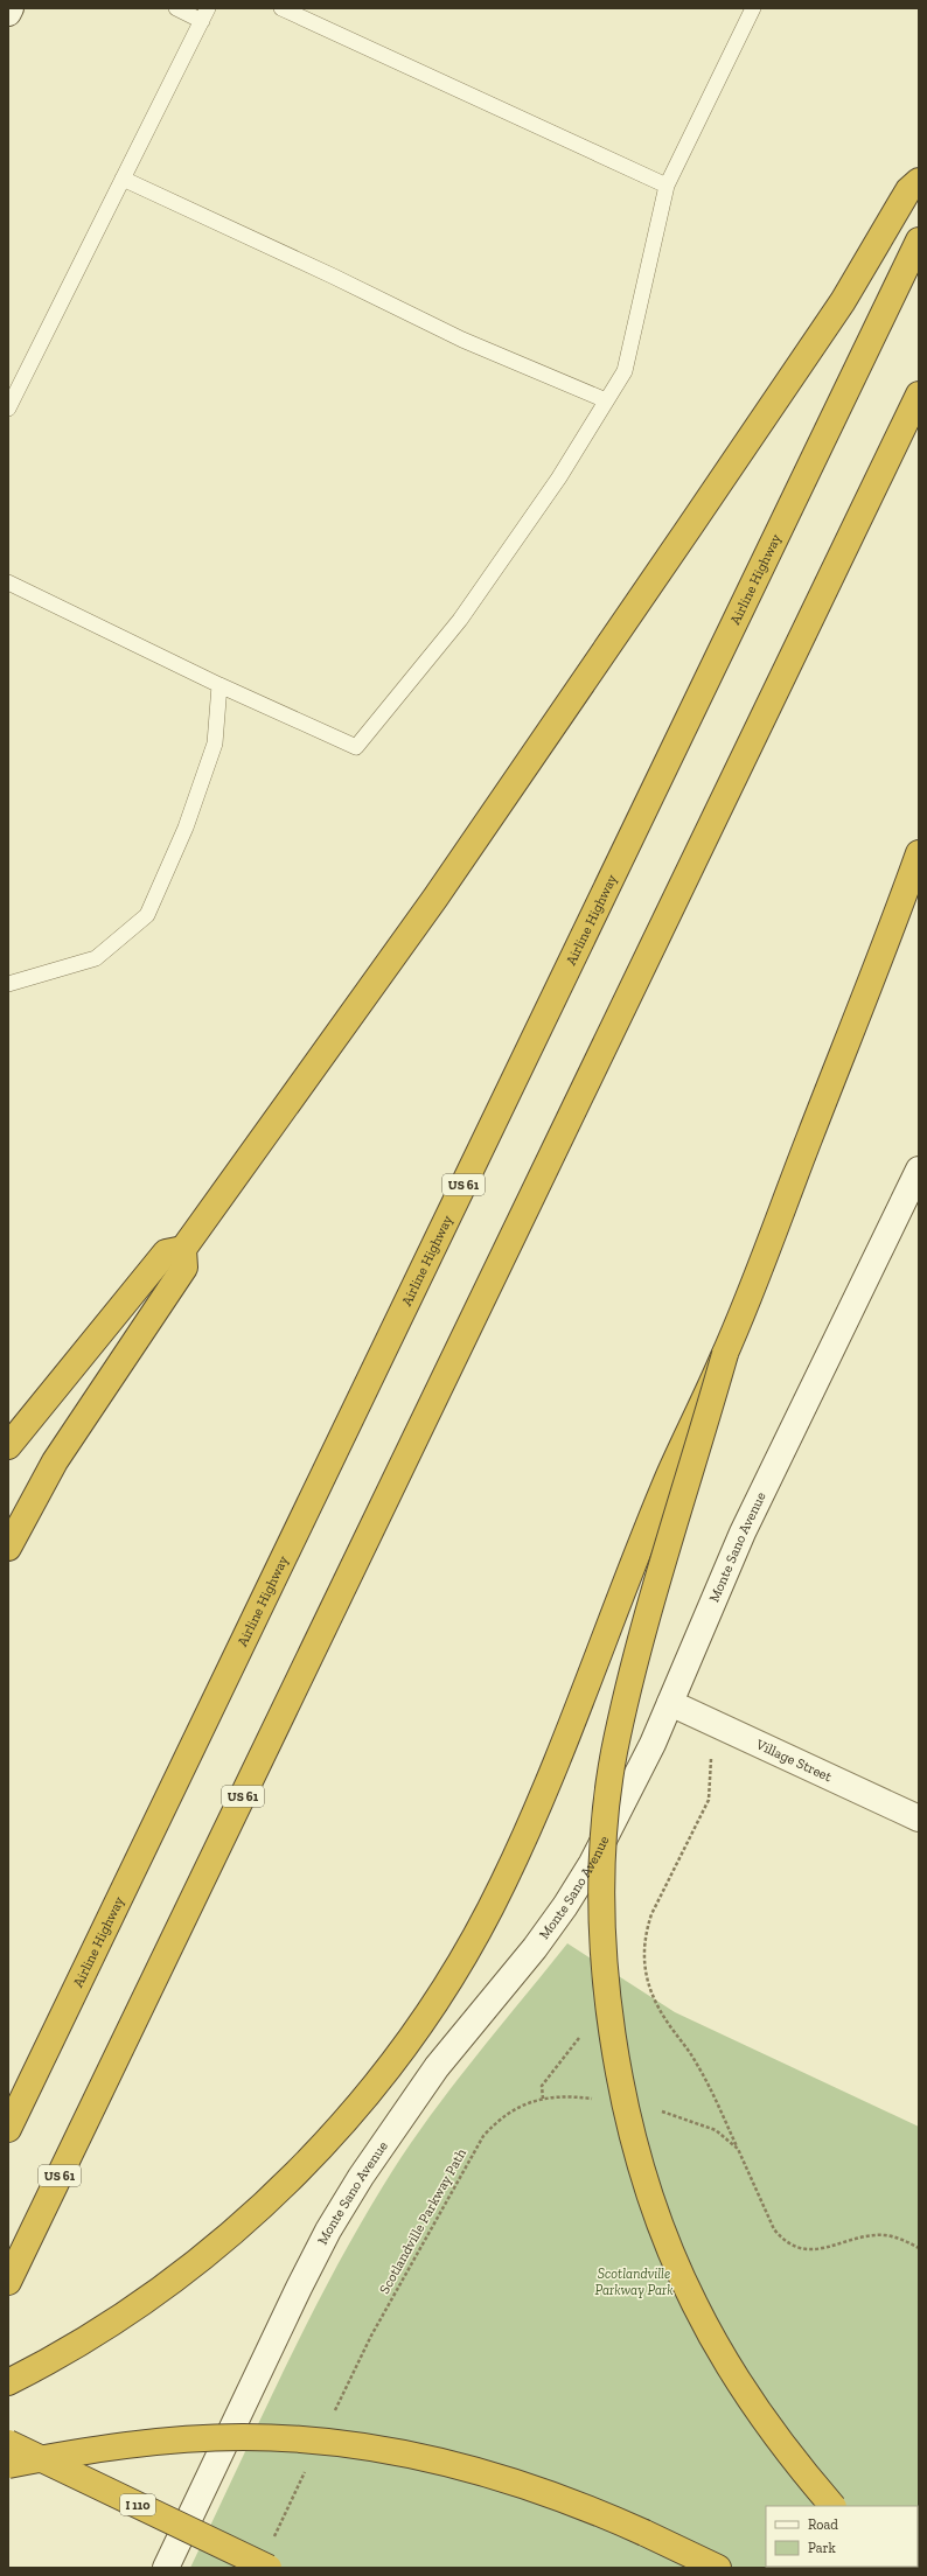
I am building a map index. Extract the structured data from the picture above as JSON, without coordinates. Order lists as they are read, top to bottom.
{
  "streets": {
    "highway": ["Airline Highway", "US 61", "I 110"],
    "street": ["Monte Sano Avenue", "Village Street"],
    "path": ["Scotlandville Parkway Path"]
  },
  "crossings": [
    ["Monte Sano Avenue", "Village Street"]
  ],
  "parks": ["Scotlandville Parkway Park"],
  "legend": ["Road", "Park"]
}
